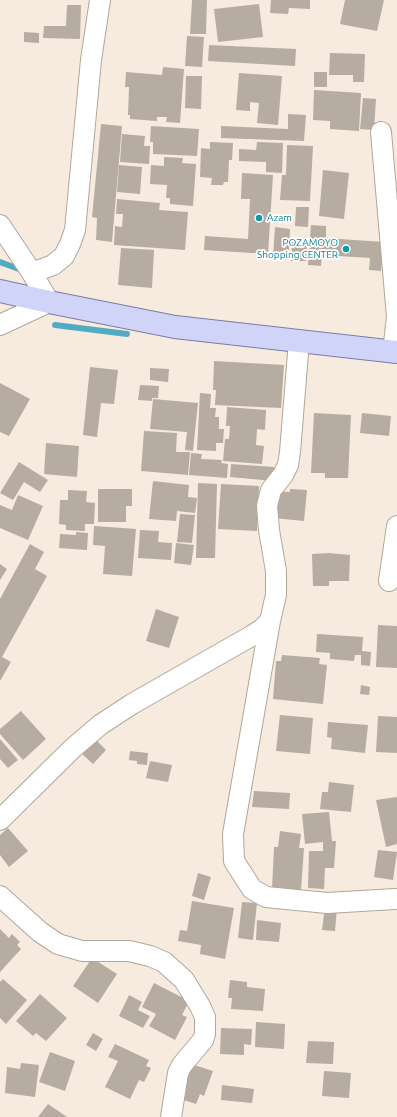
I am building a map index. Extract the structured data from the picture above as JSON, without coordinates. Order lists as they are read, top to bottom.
{
  "places": ["Azam", "POZAMOYO Shopping CENTER"]
}
